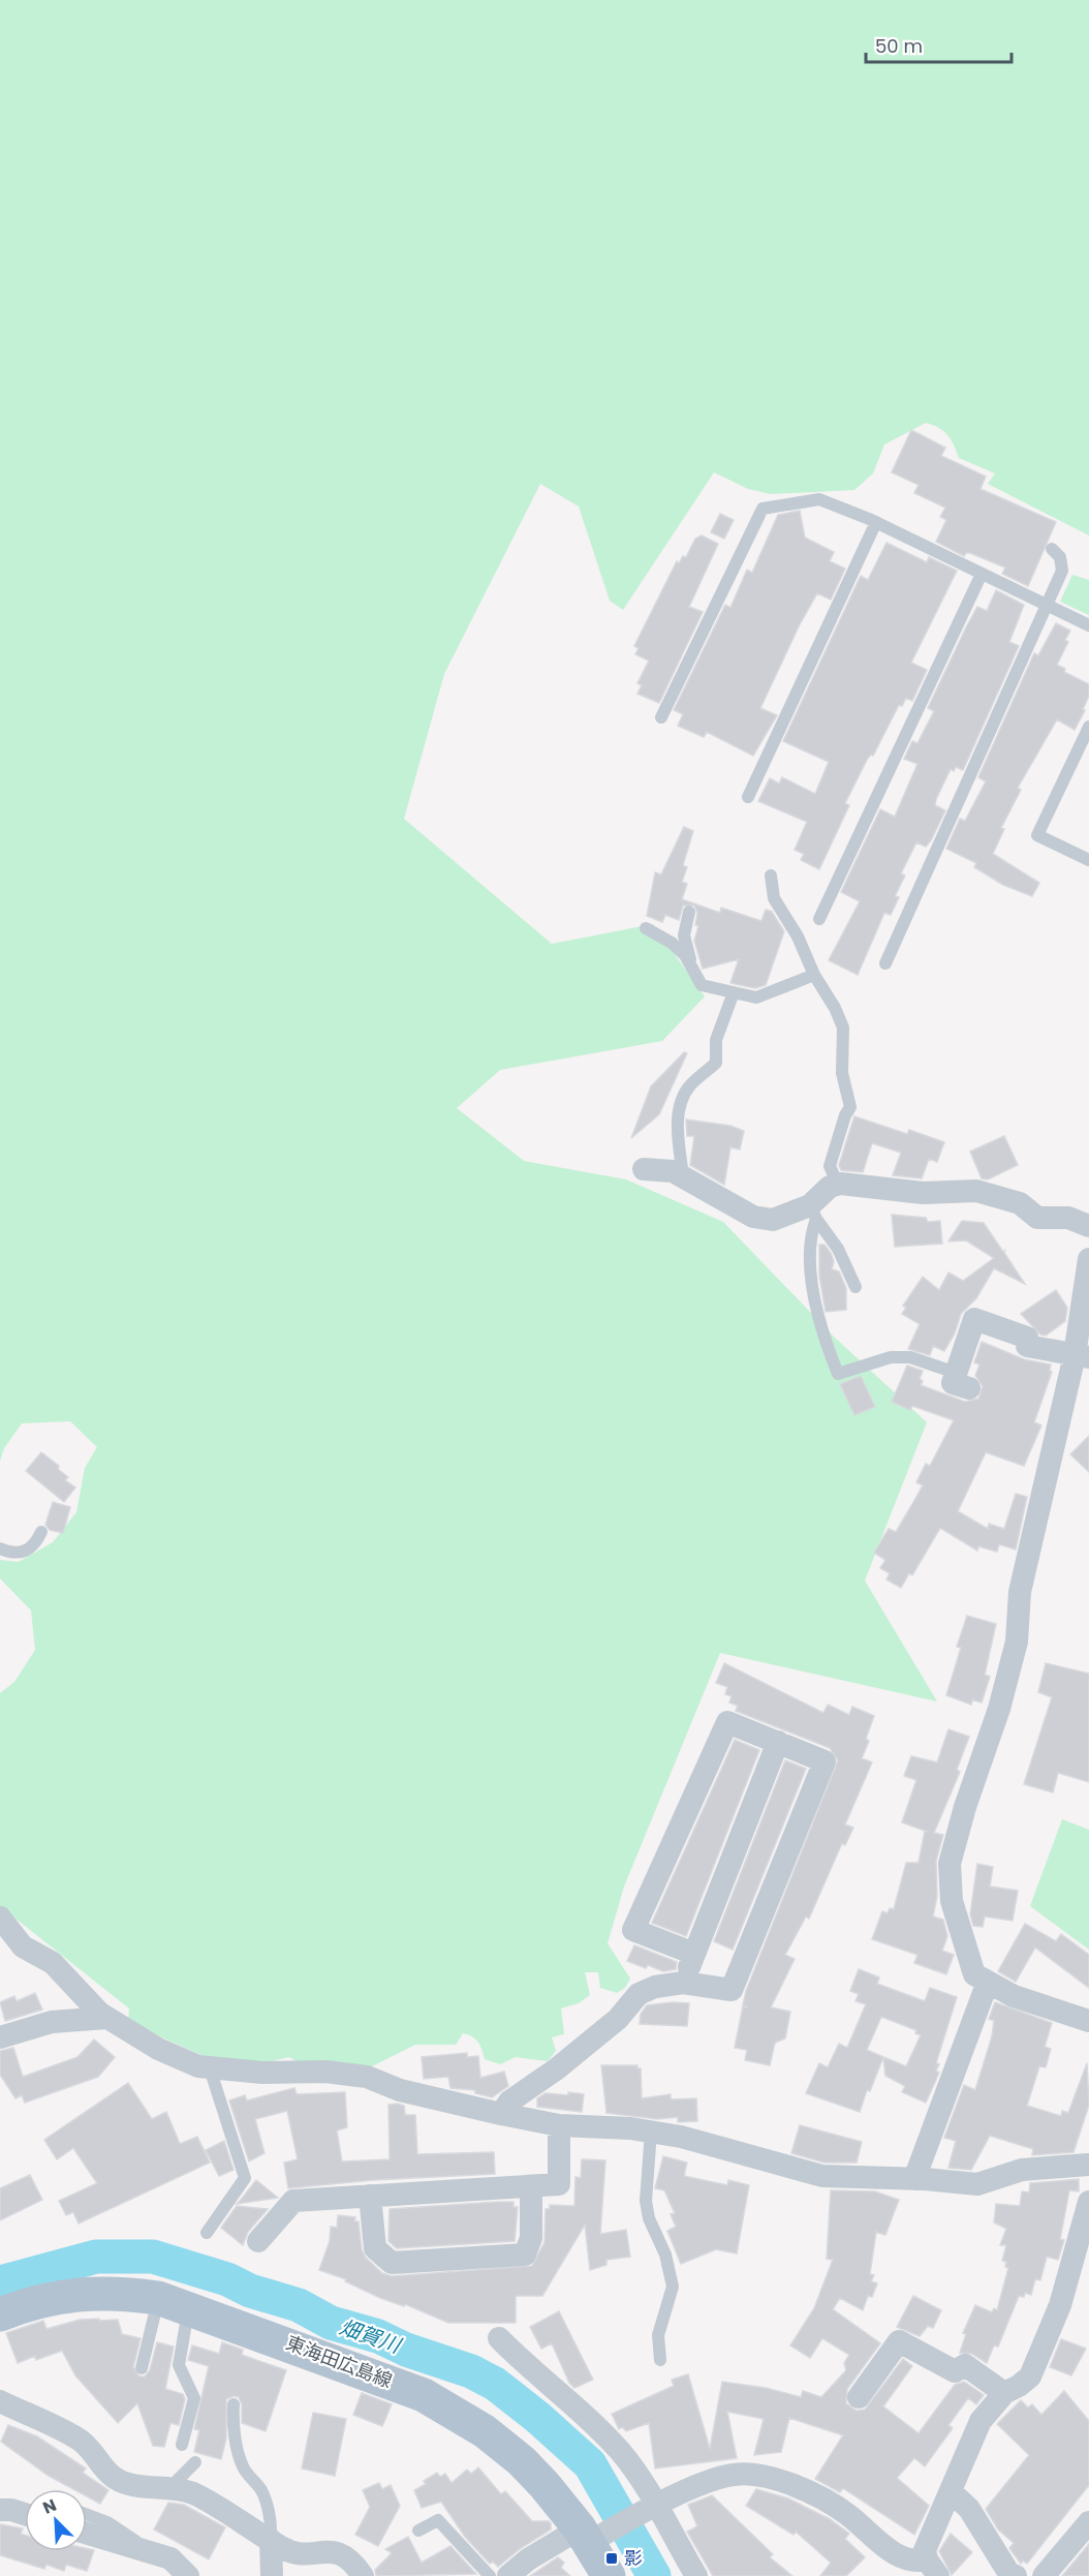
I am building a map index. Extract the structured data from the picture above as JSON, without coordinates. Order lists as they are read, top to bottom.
{
  "streets": {
    "main road": ["東海田広島線"]
  },
  "water": ["畑賀川"],
  "places": {
    "transit": ["影"]
  },
  "scale_bar": "50 m",
  "north": "top left"
}
